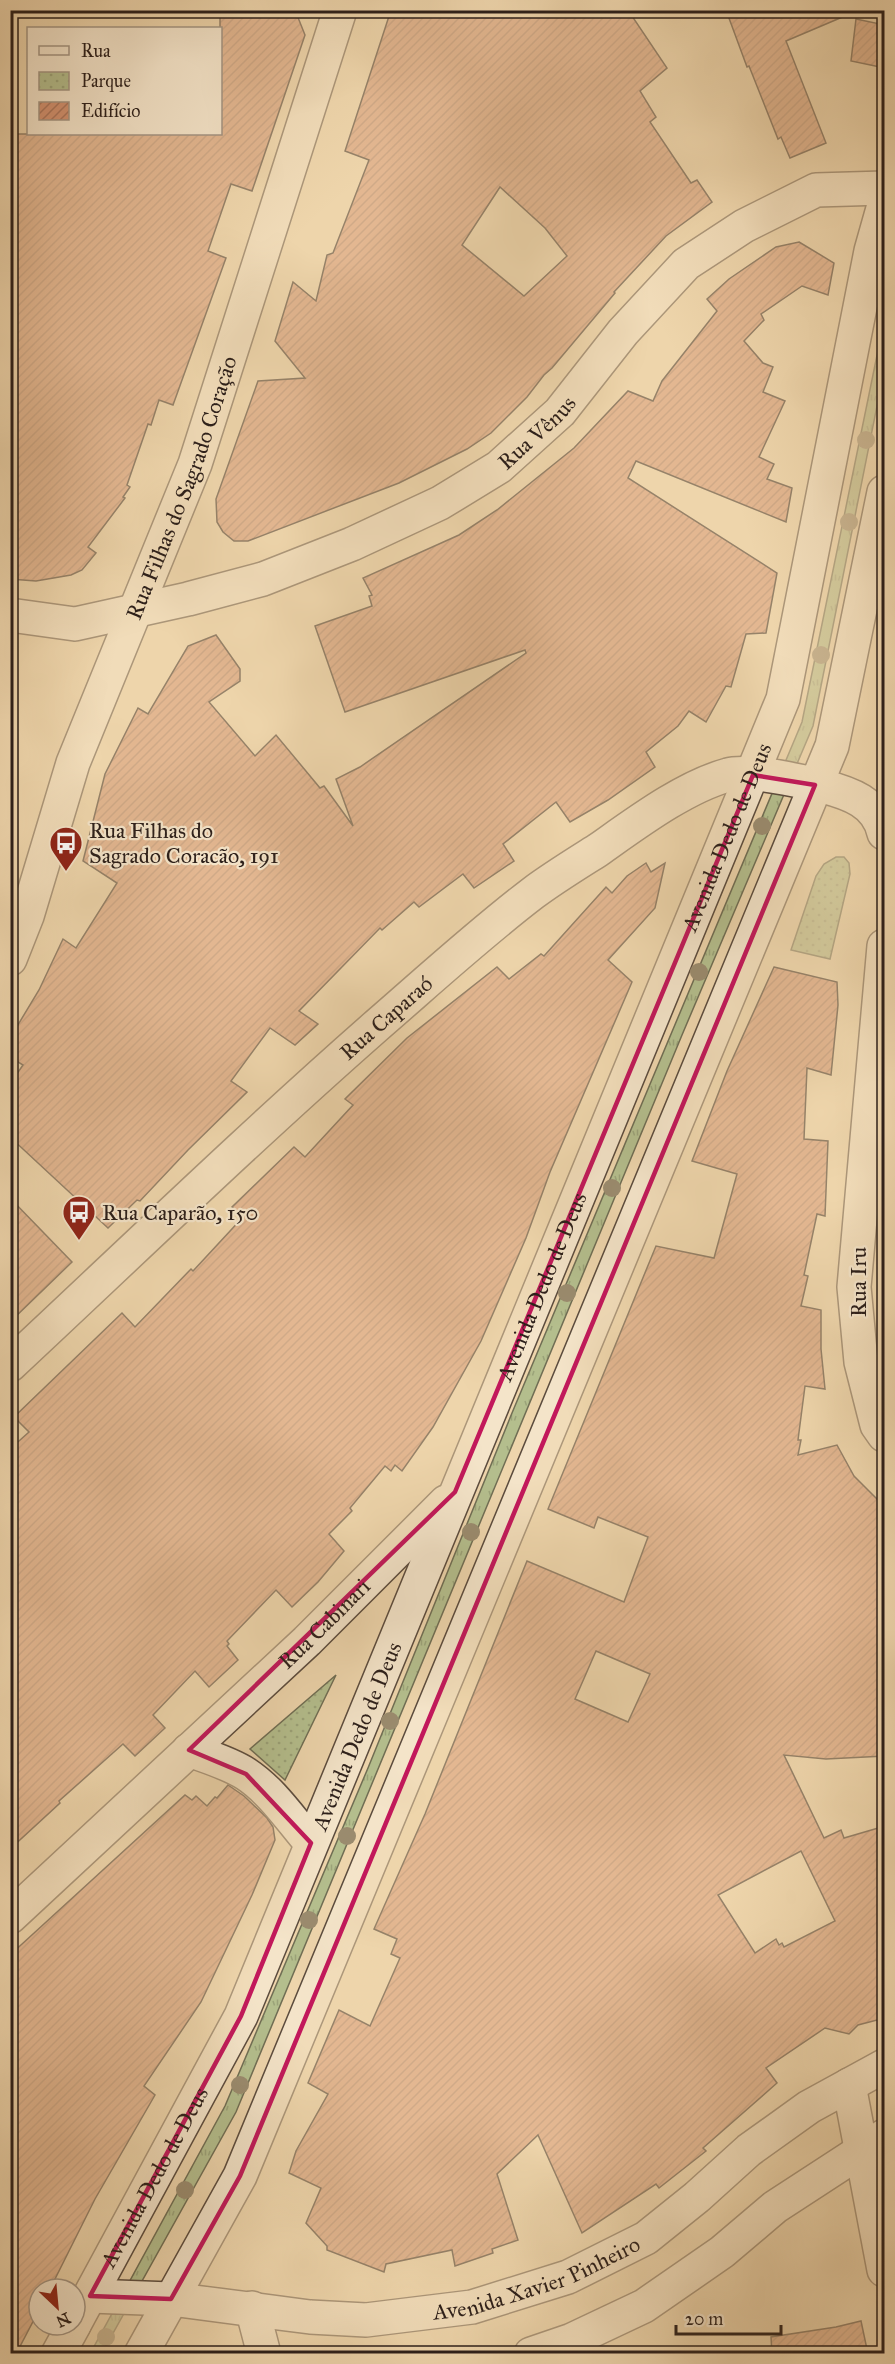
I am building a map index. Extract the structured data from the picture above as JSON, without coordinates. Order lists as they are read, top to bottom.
{
  "streets": {
    "street": [
      "Rua Vênus",
      "Rua Filhas do Sagrado Coração",
      "Avenida Dedo de Deus",
      "Rua Caparaó",
      "Rua Iru",
      "Rua Cabinari",
      "Avenida Xavier Pinheiro"
    ]
  },
  "crossings": [
    ["Rua Vênus", "Rua Filhas do Sagrado Coração"],
    ["Avenida Dedo de Deus", "Rua Caparaó"],
    ["Avenida Dedo de Deus", "Rua Cabinari"]
  ],
  "places": {
    "bus stop": ["Rua Filhas do Sagrado Coracão, 191", "Rua Caparão, 150"]
  },
  "legend": ["Rua", "Parque", "Edifício"],
  "scale_bar": "20 m",
  "north": "bottom right"
}
